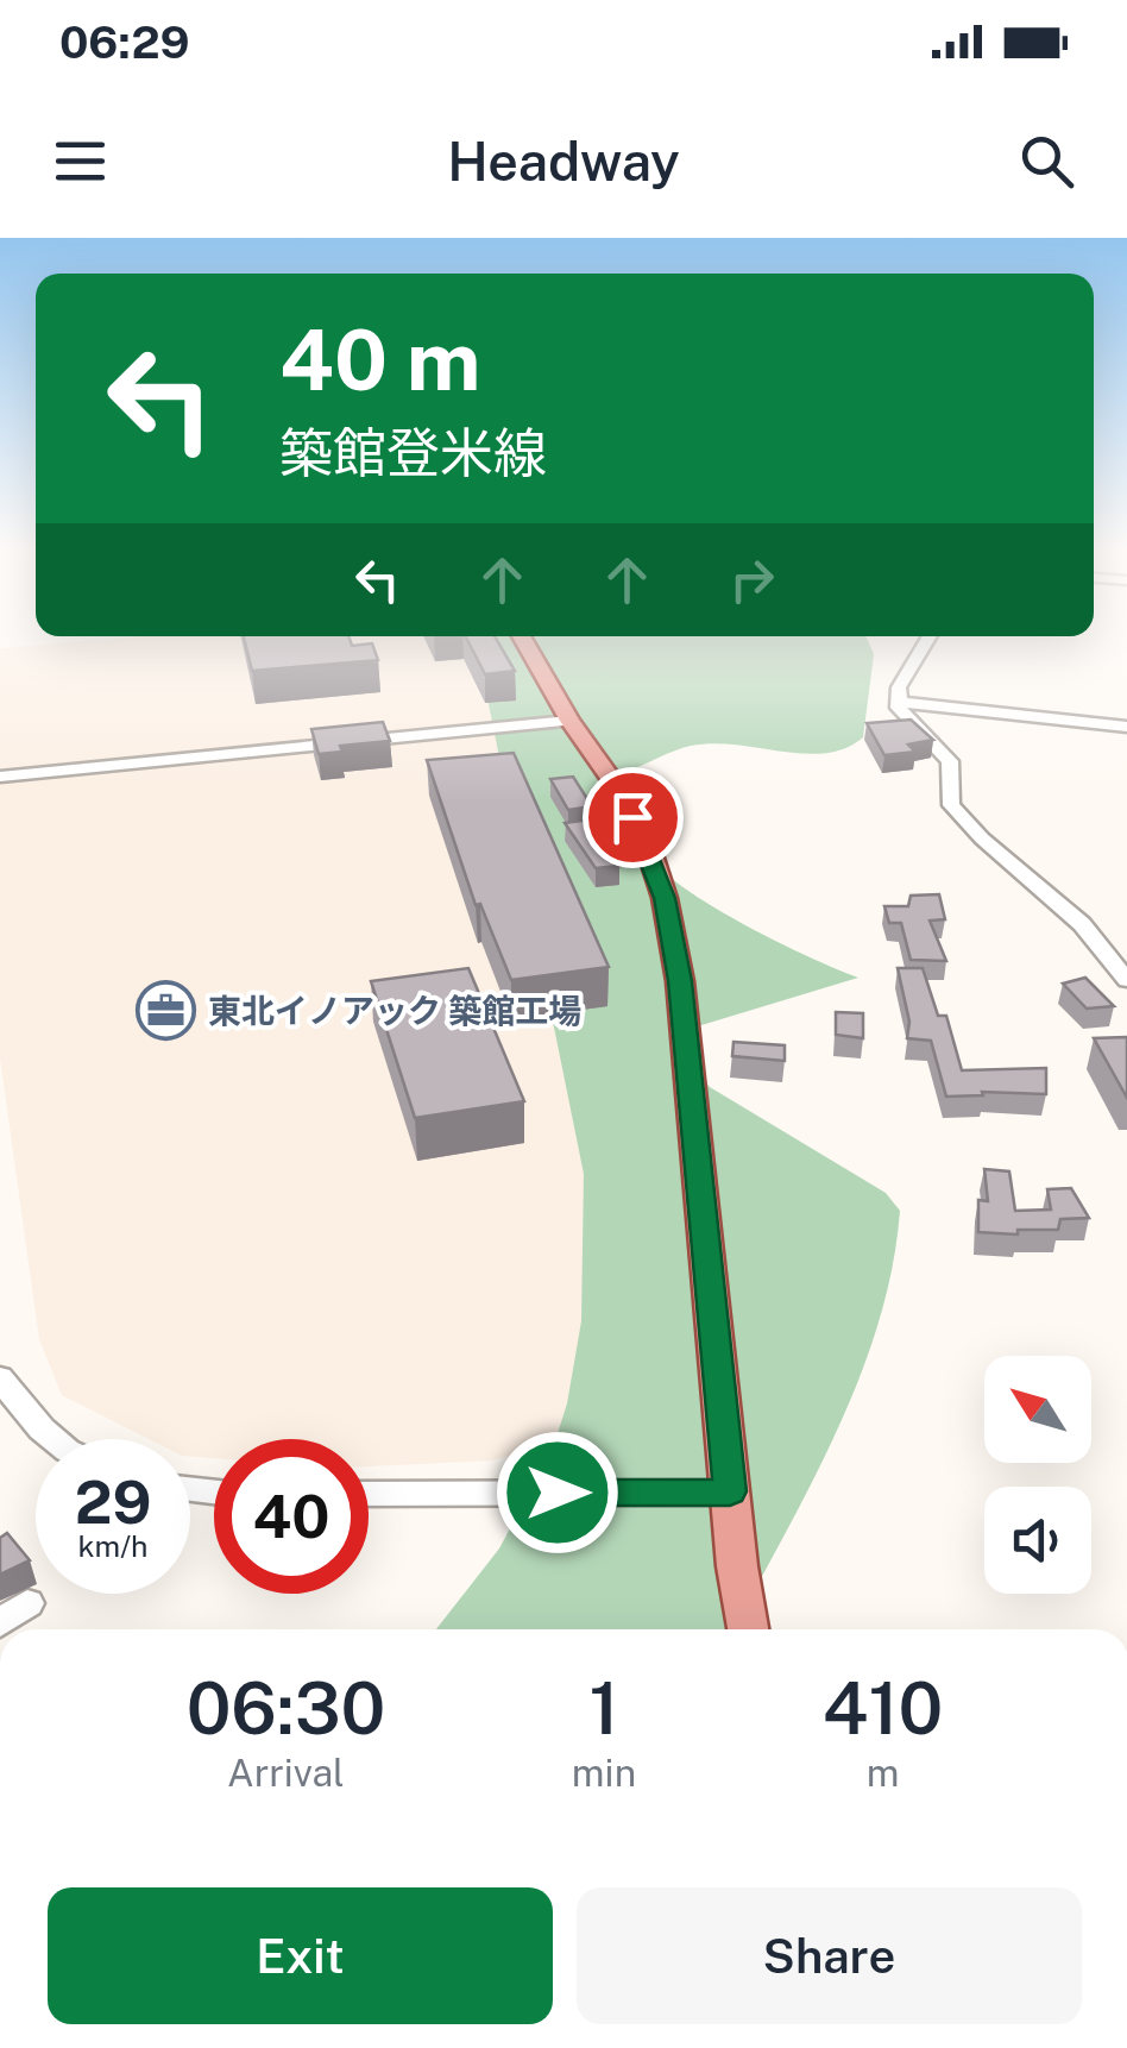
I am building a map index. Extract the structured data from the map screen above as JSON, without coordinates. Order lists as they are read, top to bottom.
{
  "places": {
    "office": ["東北イノアック 築館工場"]
  },
  "north": "top left",
  "page": {
    "status": "06:29",
    "header": "Headway",
    "turn": ["40 m", "築館登米線"],
    "speed": "29 km/h",
    "limit": "40",
    "eta": [
      "06:30",
      "Arrival",
      "1",
      "min",
      "410",
      "m"
    ],
    "buttons": ["Exit", "Share"]
  }
}
